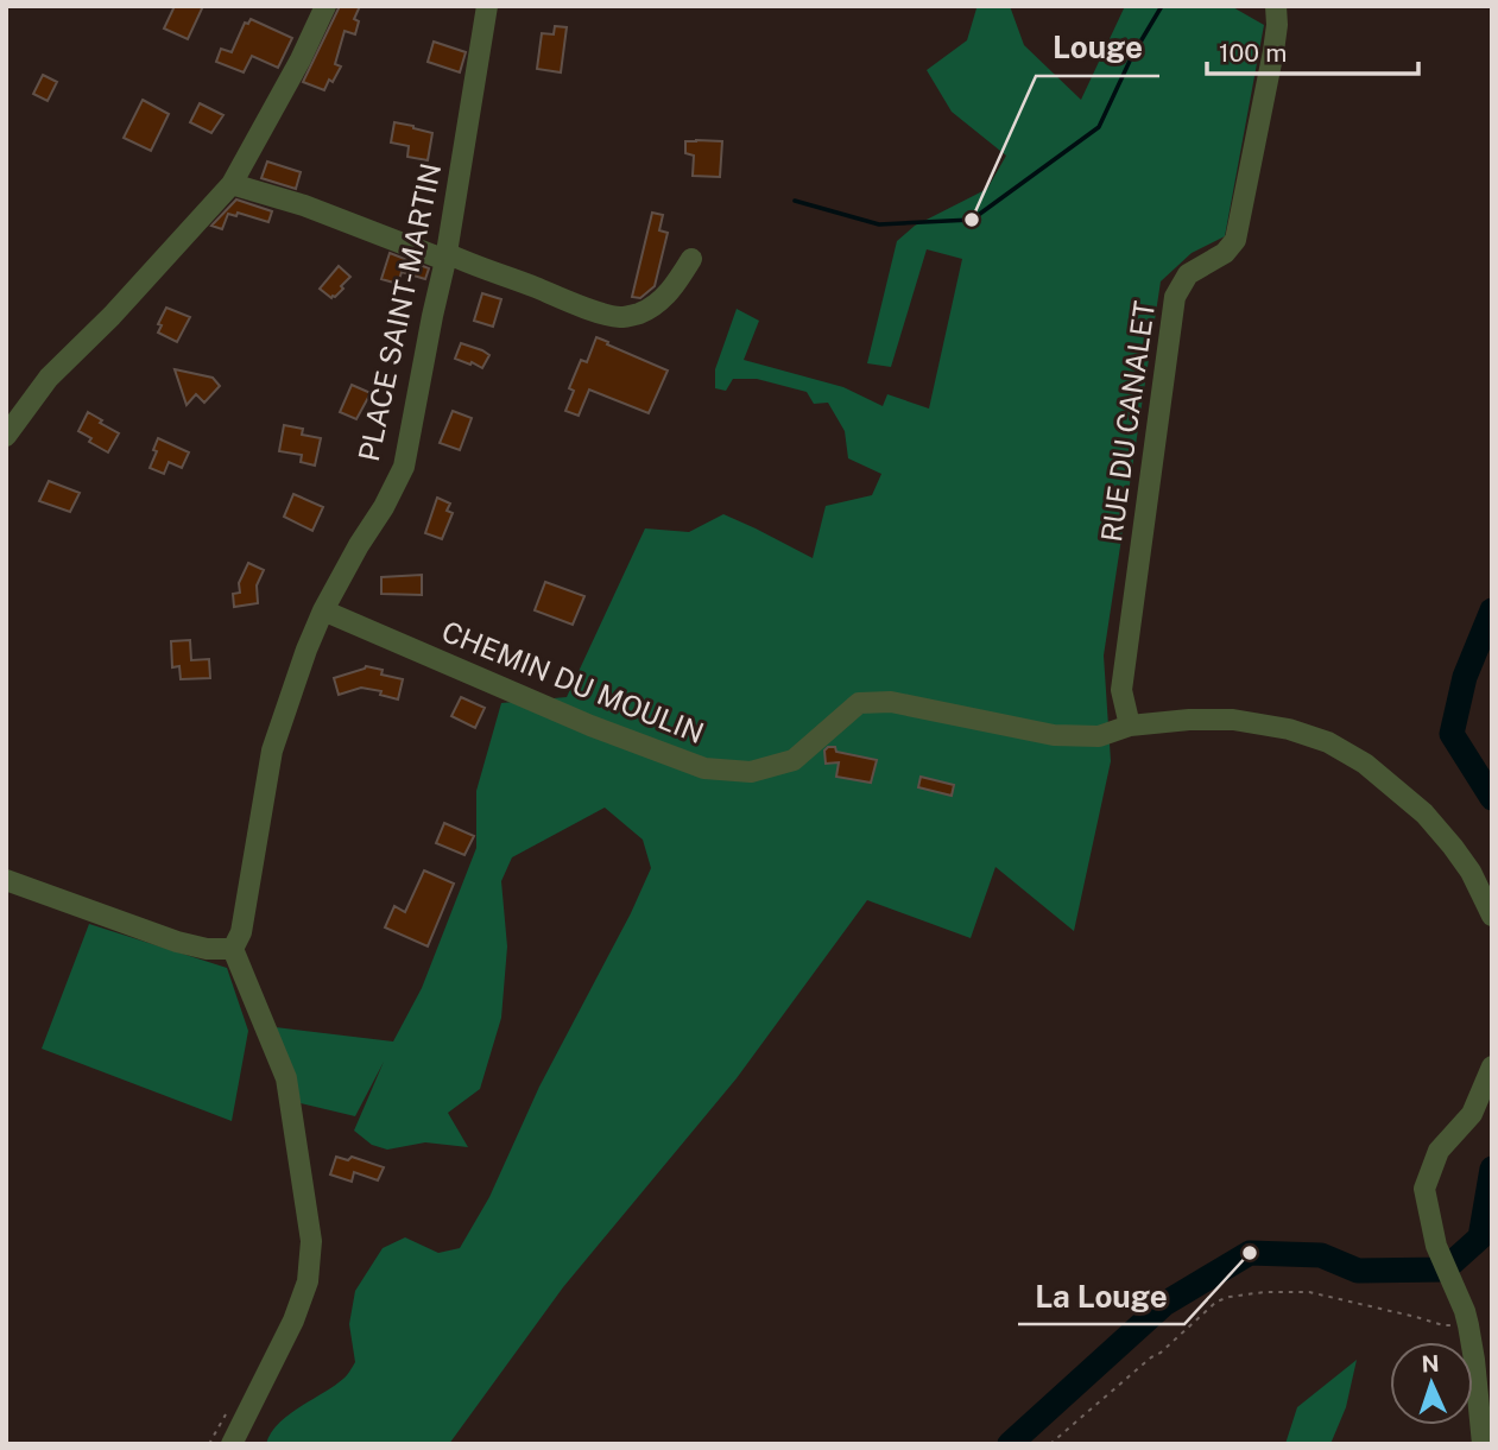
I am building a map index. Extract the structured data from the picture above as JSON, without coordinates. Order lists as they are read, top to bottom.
{
  "streets": {
    "street": ["PLACE SAINT-MARTIN", "RUE DU CANALET", "CHEMIN DU MOULIN"]
  },
  "crossings": [
    ["PLACE SAINT-MARTIN", "CHEMIN DU MOULIN"],
    ["RUE DU CANALET", "CHEMIN DU MOULIN"]
  ],
  "places": ["Louge", "La Louge"],
  "scale_bar": "100 m",
  "north": "top"
}
